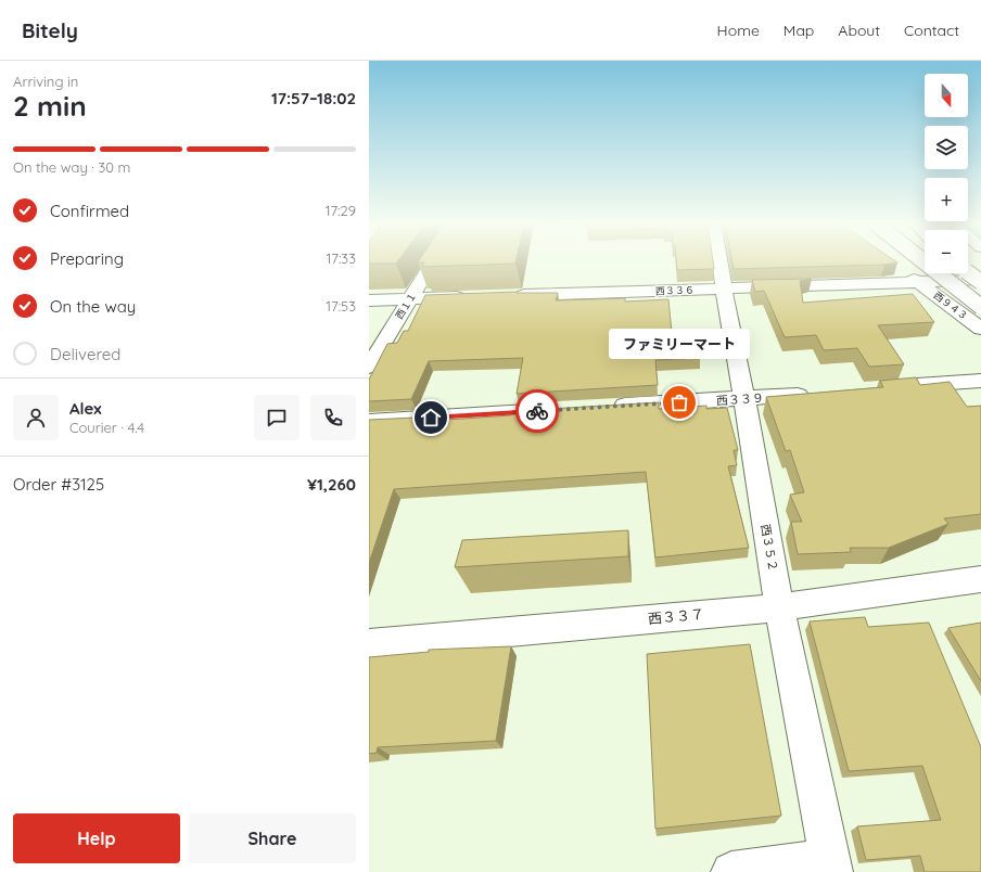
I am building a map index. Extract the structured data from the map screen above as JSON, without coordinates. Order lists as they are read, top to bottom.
{
  "streets": {
    "main road": [
      "西３３６",
      "西１１",
      "西９４３",
      "西３３９",
      "西３５２",
      "西３３７"
    ]
  },
  "crossings": [
    ["西３３６", "西９４３"],
    ["西３３６", "西３５２"],
    ["西３３９", "西３５２"],
    ["西３５２", "西３３７"]
  ],
  "places": ["ファミリーマート"],
  "north": "bottom",
  "page": {
    "header": "Bitely",
    "nav": [
      "Home",
      "Map",
      "About",
      "Contact"
    ],
    "heading": ["2 min", "Arriving in", "17:57–18:02"],
    "panel": [
      "Alex",
      "Courier · 4.4",
      "Order #3125",
      "¥1,260"
    ],
    "map_buttons": ["+", "−"],
    "bar": "On the way · 30 m",
    "list": [
      ["Confirmed", "17:29"],
      ["Preparing", "17:33"],
      ["On the way", "17:53"],
      "Delivered"
    ],
    "bubble": "ファミリーマート",
    "buttons": ["Help", "Share"]
  }
}
